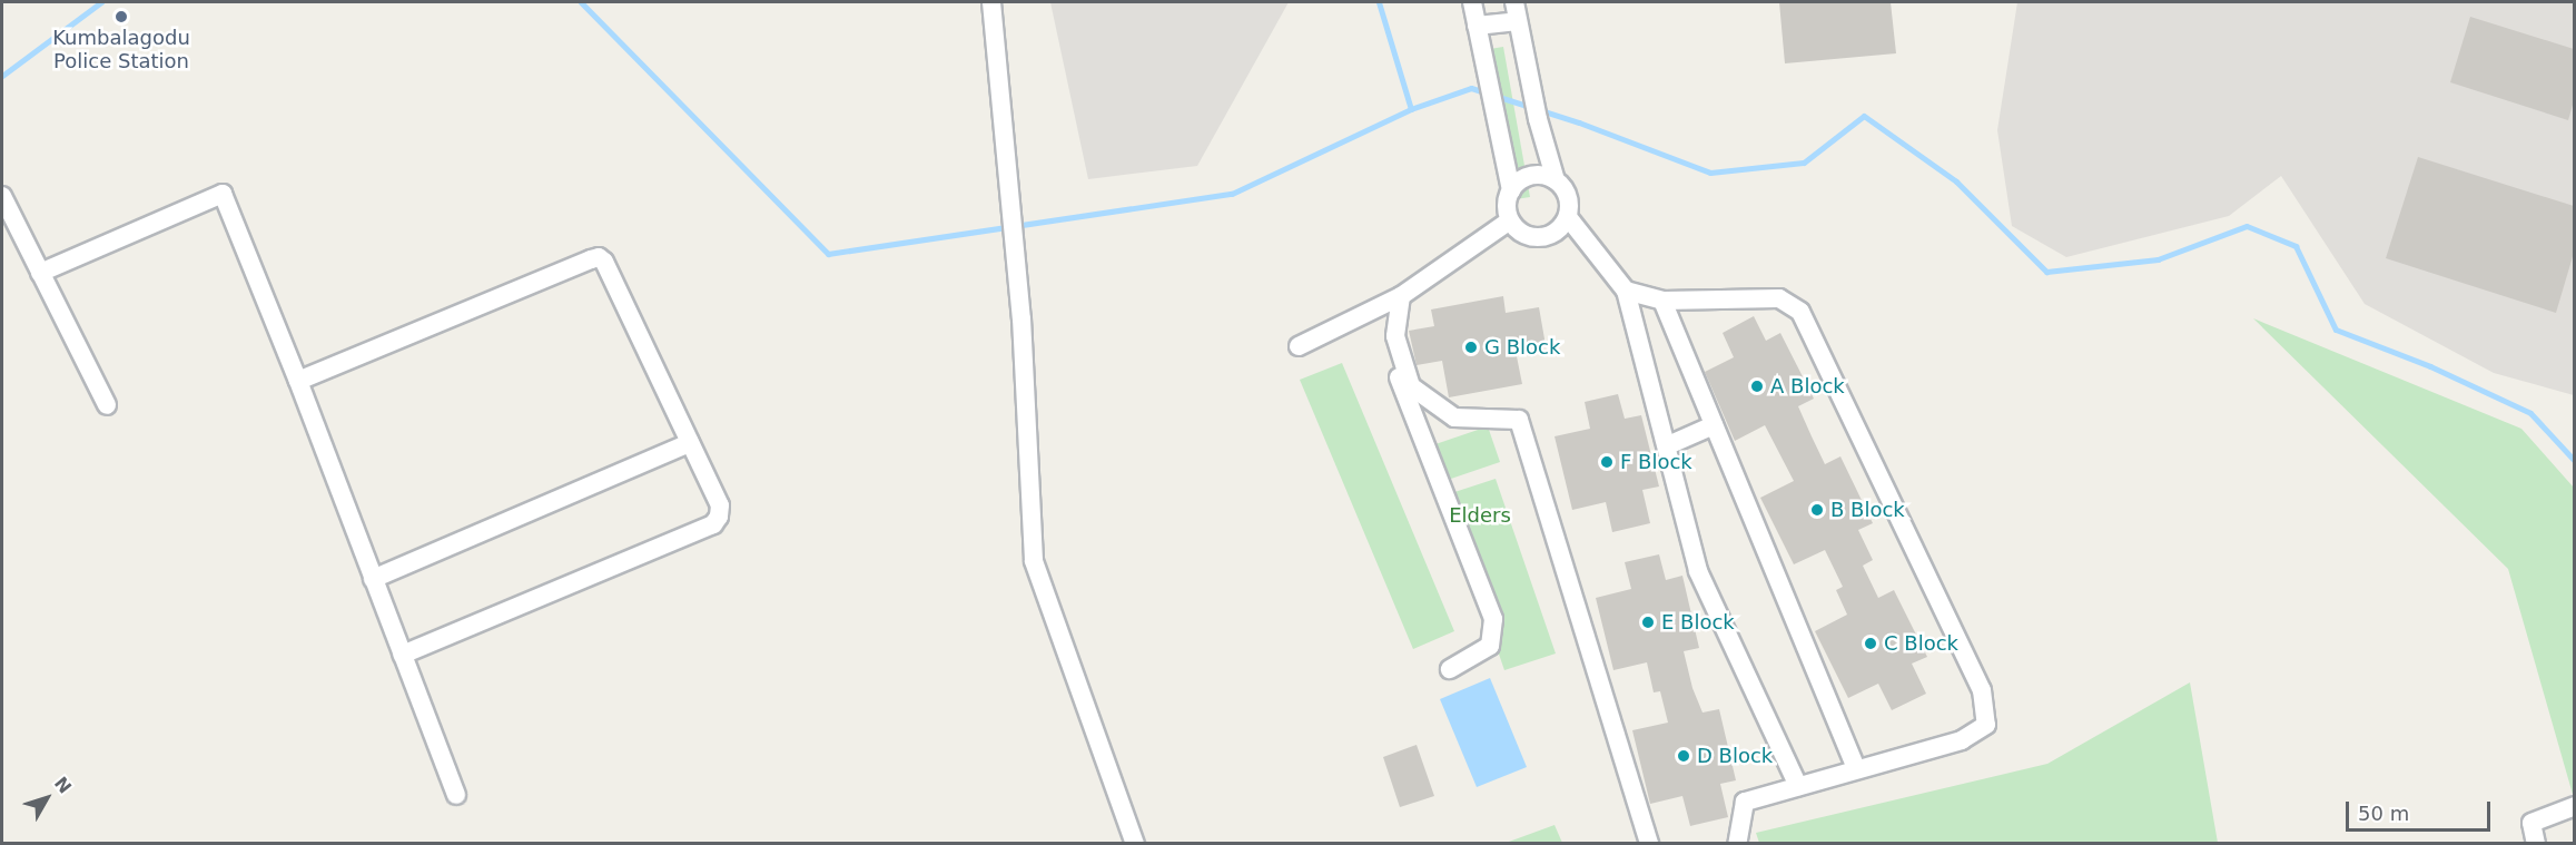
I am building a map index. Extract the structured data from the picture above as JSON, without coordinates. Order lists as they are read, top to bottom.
{
  "parks": ["Elders"],
  "places": [
    "Kumbalagodu Police Station",
    "G Block",
    "A Block",
    "F Block",
    "B Block",
    "E Block",
    "C Block",
    "D Block"
  ],
  "scale_bar": "50 m",
  "north": "top right"
}
